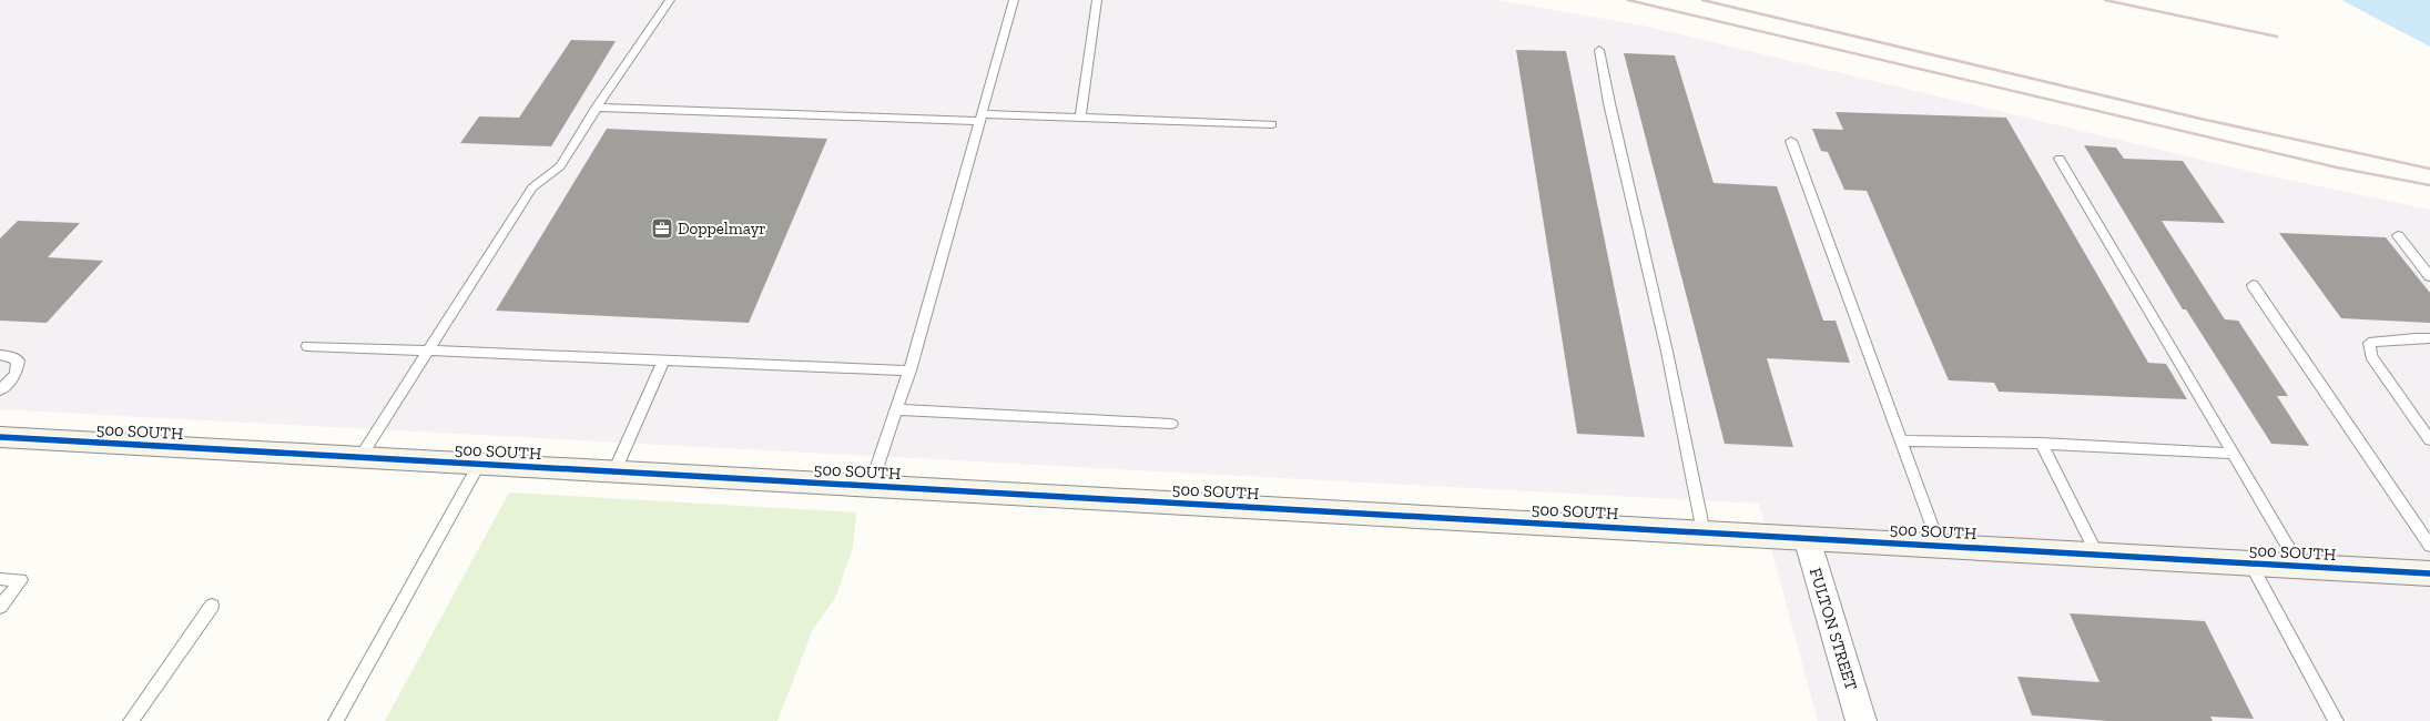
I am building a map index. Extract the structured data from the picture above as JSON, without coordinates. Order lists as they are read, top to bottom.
{
  "streets": {
    "street": ["500 SOUTH", "FULTON STREET"]
  },
  "crossings": [
    ["500 SOUTH", "FULTON STREET"]
  ],
  "places": {
    "office": ["Doppelmayr"]
  }
}
